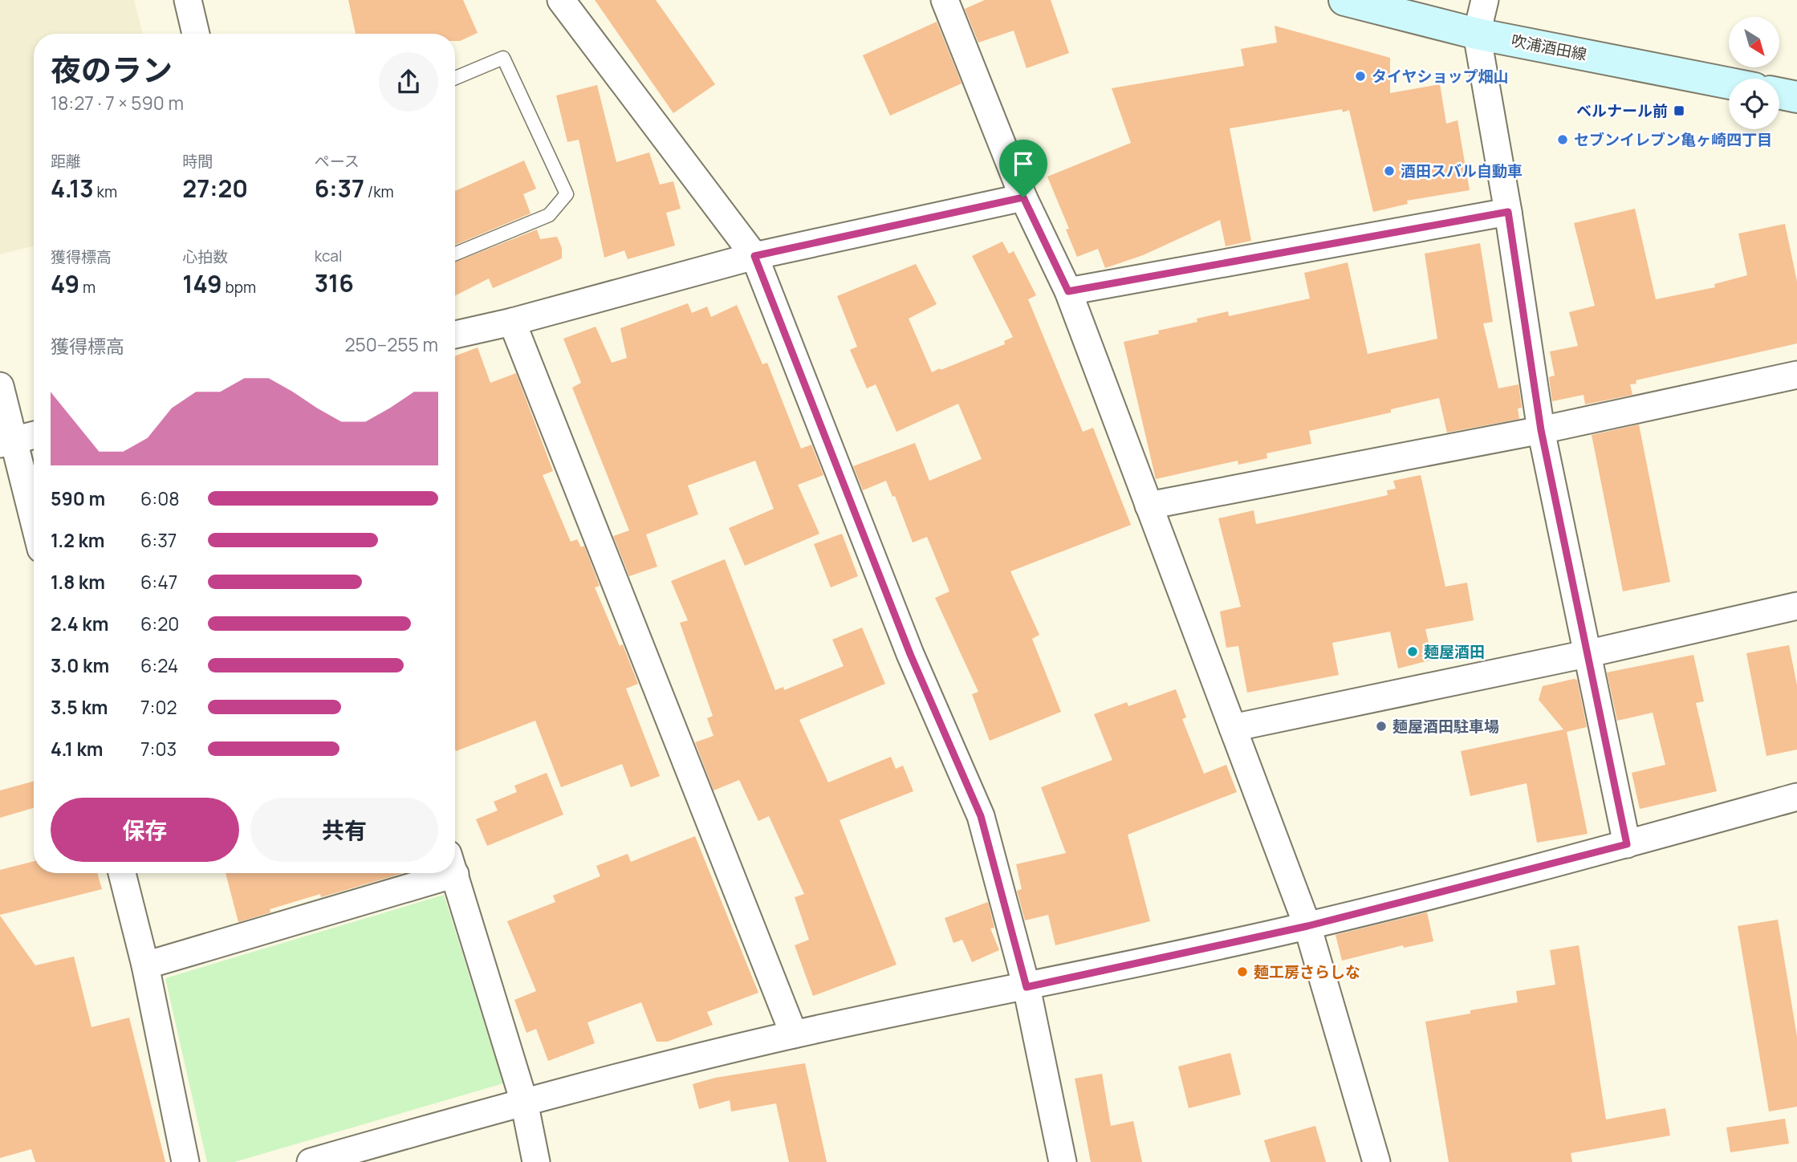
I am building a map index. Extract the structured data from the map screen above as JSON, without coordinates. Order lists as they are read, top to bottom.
{
  "streets": {
    "main road": ["吹浦酒田線"]
  },
  "places": {
    "other": [
      "タイヤショップ畑山",
      "セブンイレブン亀ヶ崎四丁目",
      "酒田スバル自動車",
      "麺屋酒田",
      "麺屋酒田駐車場",
      "麺工房さらしな"
    ],
    "transit": ["ベルナール前"]
  },
  "north": "bottom right",
  "page": {
    "heading": ["夜のラン", "18:27 · 7 × 590 m"],
    "stats": [
      ["距離", "4.13 km"],
      ["時間", "27:20"],
      ["ペース", "6:37 /km"],
      ["獲得標高", "49 m"],
      ["心拍数", "149 bpm"],
      ["kcal", "316"]
    ],
    "chart": ["獲得標高", "250–255 m"],
    "list": [
      {
        "name": "590 m",
        "note": "6:08"
      },
      {
        "name": "1.2 km",
        "note": "6:37"
      },
      {
        "name": "1.8 km",
        "note": "6:47"
      },
      {
        "name": "2.4 km",
        "note": "6:20"
      },
      {
        "name": "3.0 km",
        "note": "6:24"
      },
      {
        "name": "3.5 km",
        "note": "7:02"
      },
      {
        "name": "4.1 km",
        "note": "7:03"
      }
    ],
    "buttons": ["保存", "共有"]
  }
}
